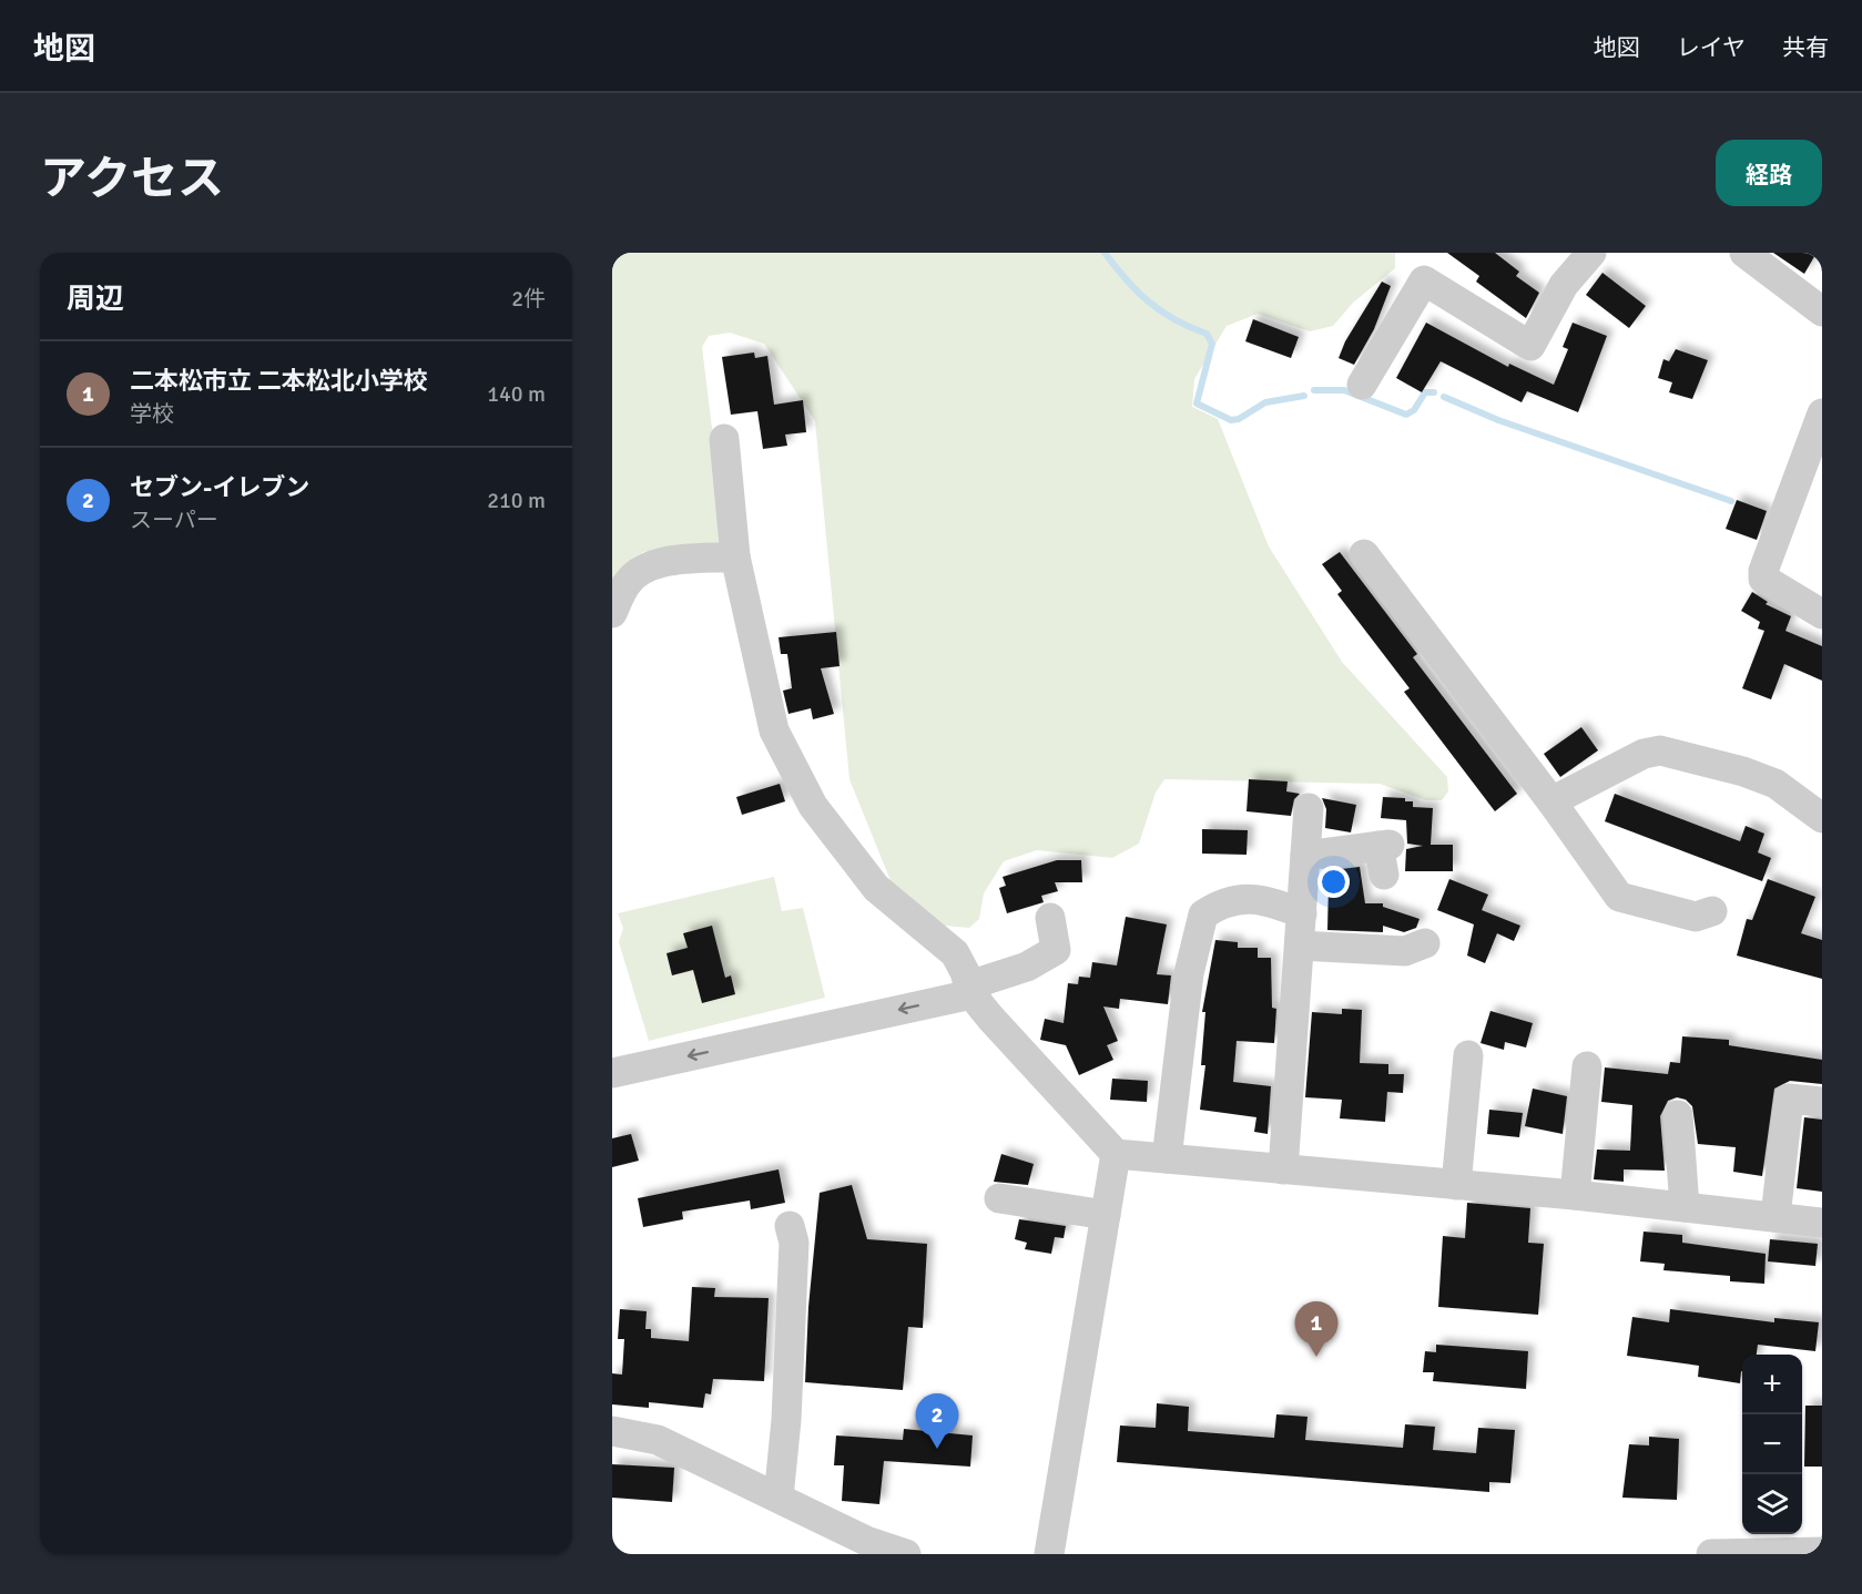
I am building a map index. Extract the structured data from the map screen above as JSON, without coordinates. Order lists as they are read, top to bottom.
{
  "page": {
    "header": "地図",
    "nav": ["地図", "レイヤ", "共有"],
    "title": "アクセス",
    "buttons": "経路",
    "heading": ["周辺", "2件"],
    "list": [
      {
        "mark": "1",
        "name": "二本松市立 二本松北小学校",
        "note": "学校",
        "value": "140 m"
      },
      {
        "mark": "2",
        "name": "セブン-イレブン",
        "note": "スーパー",
        "value": "210 m"
      }
    ],
    "pins": ["1", "2"],
    "map_buttons": ["+", "−"]
  }
}
